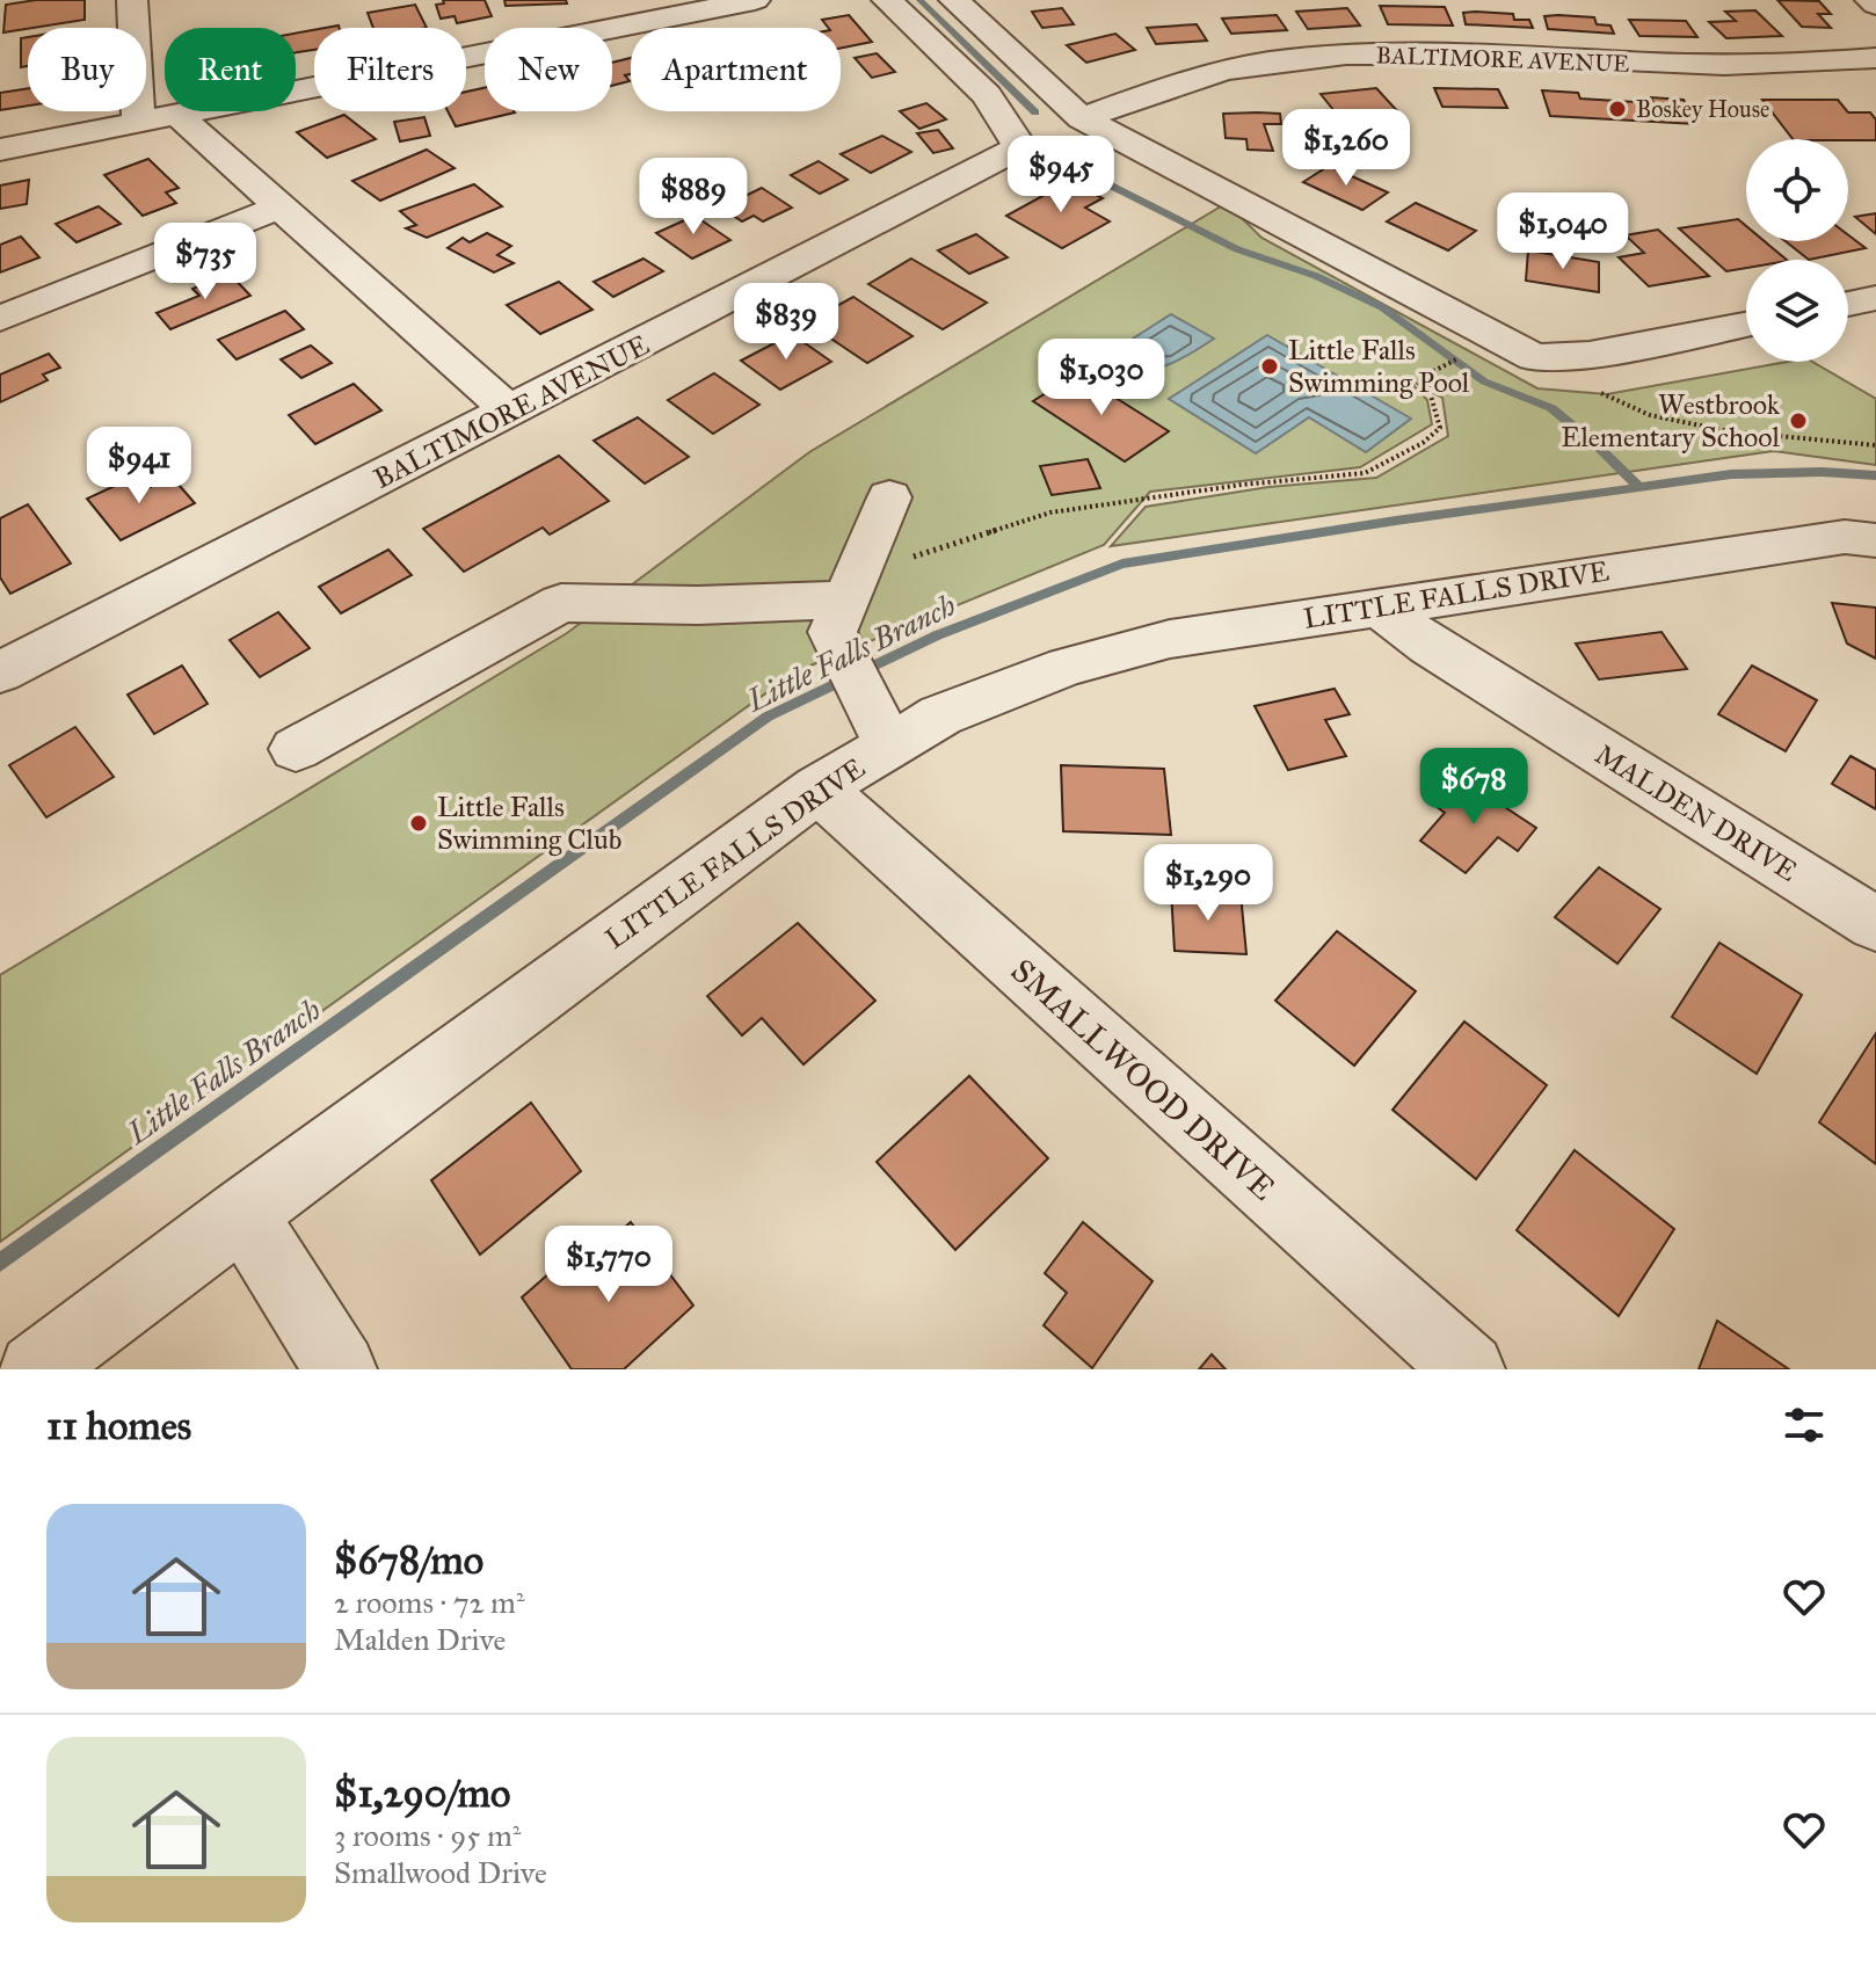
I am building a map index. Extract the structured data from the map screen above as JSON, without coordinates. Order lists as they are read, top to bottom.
{
  "streets": {
    "street": [
      "BALTIMORE AVENUE",
      "LITTLE FALLS DRIVE",
      "MALDEN DRIVE",
      "SMALLWOOD DRIVE"
    ]
  },
  "crossings": [
    ["LITTLE FALLS DRIVE", "MALDEN DRIVE"],
    ["LITTLE FALLS DRIVE", "SMALLWOOD DRIVE"]
  ],
  "water": ["Little Falls Branch"],
  "places": [
    "Boskey House",
    "Little Falls Swimming Pool",
    "Westbrook Elementary School",
    "Little Falls Swimming Club"
  ],
  "page": {
    "chip": [
      "Buy",
      "Rent",
      "Filters",
      "New",
      "Apartment"
    ],
    "price": [
      "$1,260",
      "$945",
      "$889",
      "$1,040",
      "$735",
      "$839",
      "$1,030",
      "$941",
      "$678",
      "$1,290",
      "$1,770"
    ],
    "heading": "11 homes",
    "list": [
      {
        "name": "$678/mo",
        "note": "2 rooms · 72 m² · Malden Drive"
      },
      {
        "name": "$1,290/mo",
        "note": "3 rooms · 95 m² · Smallwood Drive"
      }
    ]
  }
}
